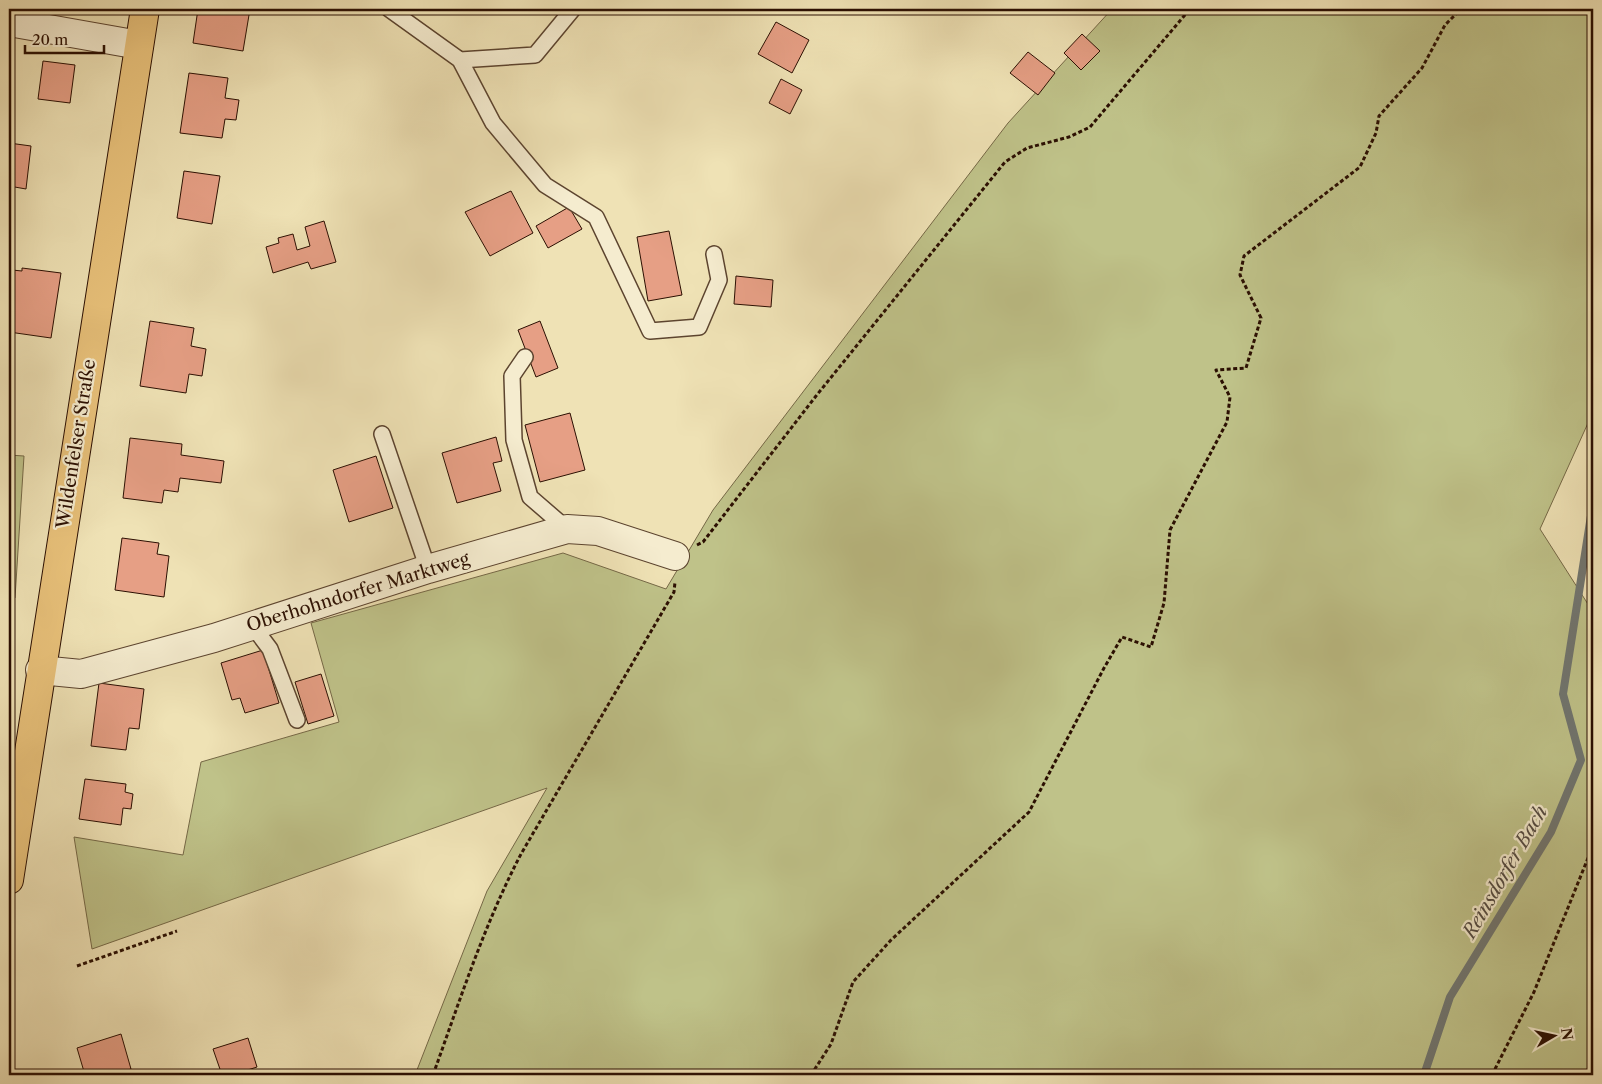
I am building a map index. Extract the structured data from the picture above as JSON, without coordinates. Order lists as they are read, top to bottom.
{
  "streets": {
    "main road": ["Wildenfelser Straße"],
    "street": ["Oberhohndorfer Marktweg"]
  },
  "crossings": [
    ["Wildenfelser Straße", "Oberhohndorfer Marktweg"]
  ],
  "water": ["Reinsdorfer Bach"],
  "scale_bar": "20 m",
  "north": "right"
}
